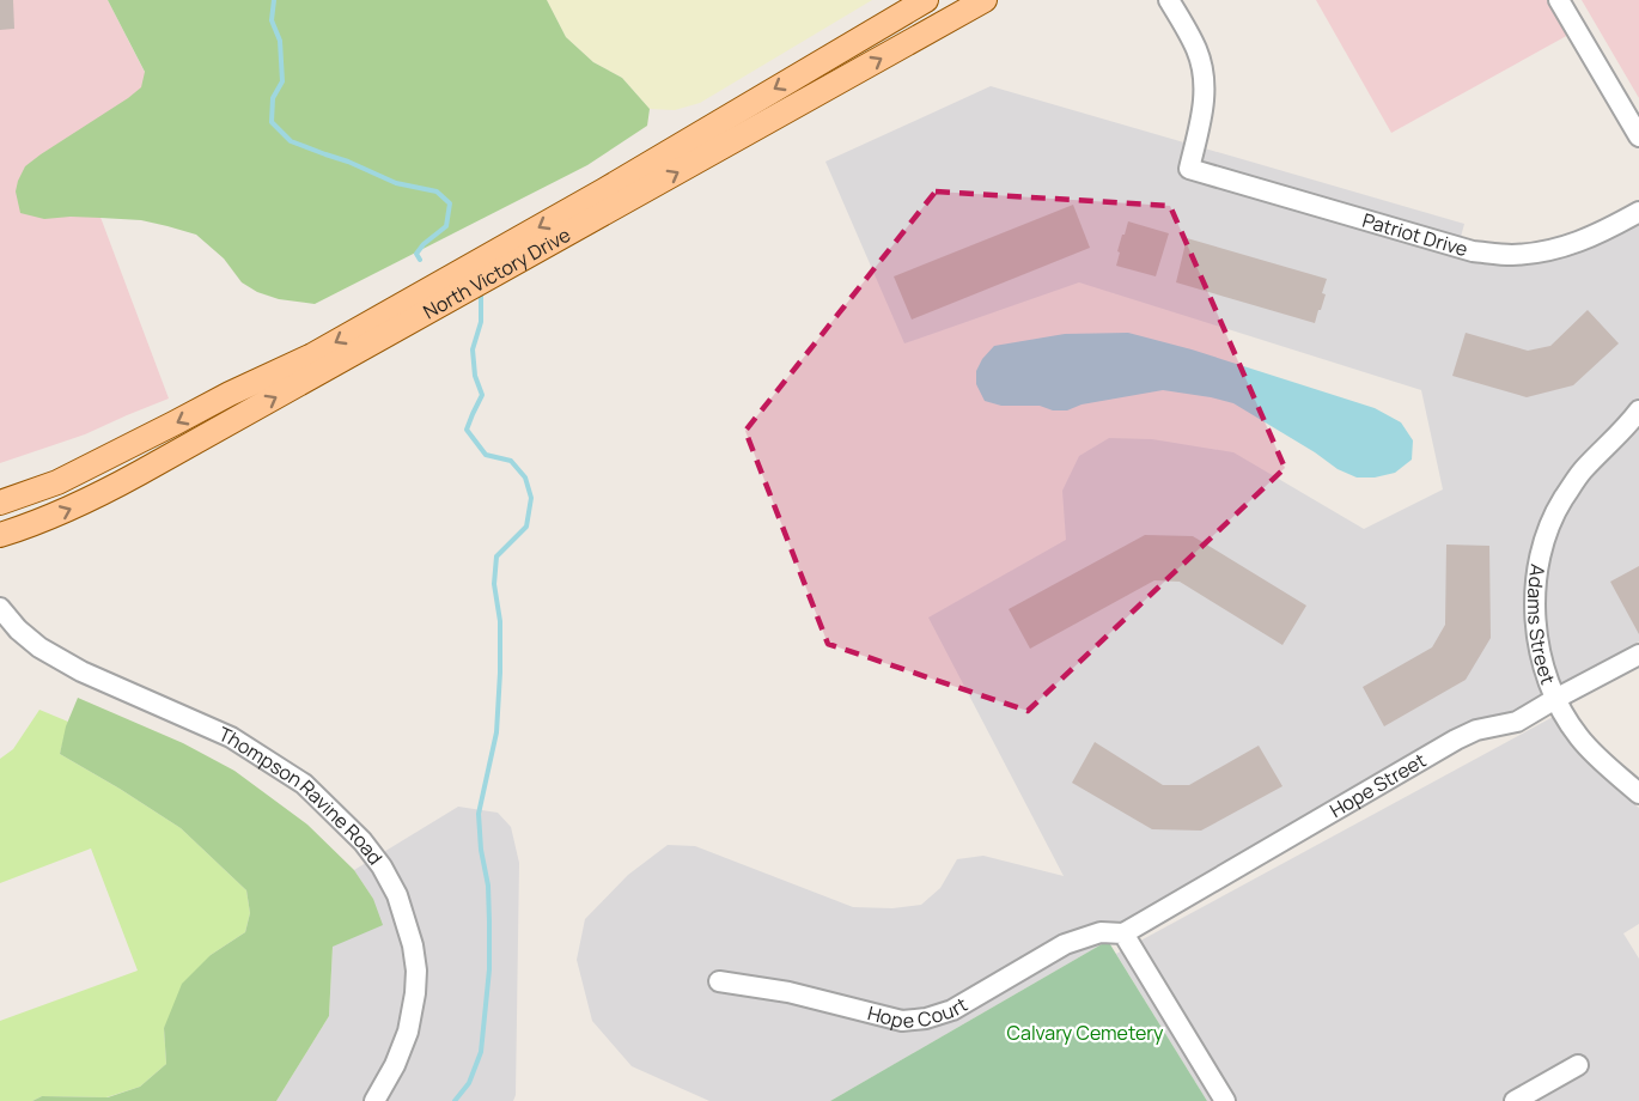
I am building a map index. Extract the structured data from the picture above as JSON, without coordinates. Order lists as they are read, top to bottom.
{
  "streets": {
    "main road": ["North Victory Drive"],
    "street": [
      "Patriot Drive",
      "Adams Street",
      "Hope Street",
      "Thompson Ravine Road",
      "Hope Court"
    ]
  },
  "crossings": [
    ["Adams Street", "Hope Street"],
    ["Hope Street", "Hope Court"]
  ],
  "parks": ["Calvary Cemetery"]
}
